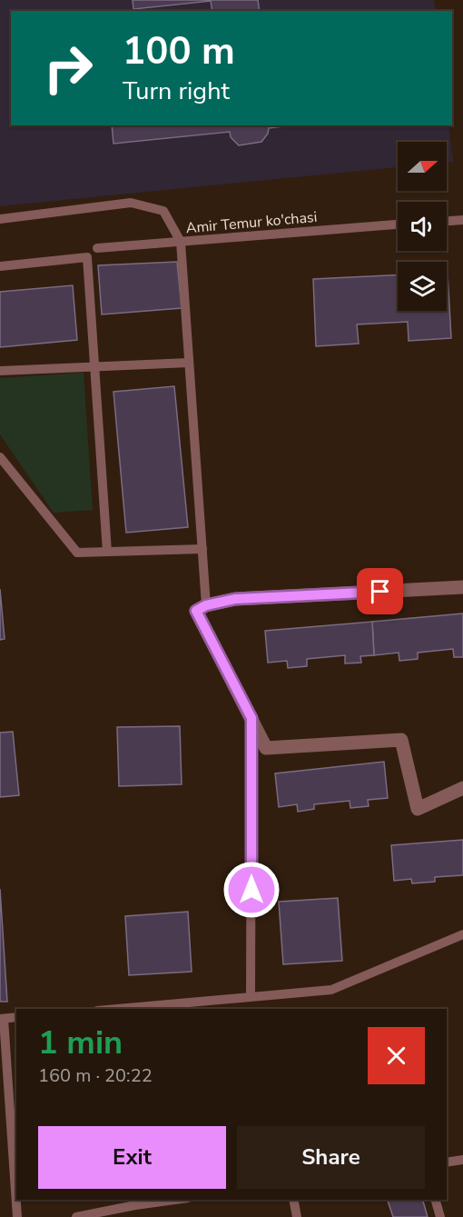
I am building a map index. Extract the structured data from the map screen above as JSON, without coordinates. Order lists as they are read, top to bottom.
{
  "streets": {
    "lane": ["Amir Temur ko'chasi"]
  },
  "north": "right",
  "page": {
    "turn": ["100 m", "Turn right"],
    "heading": ["1 min", "160 m · 20:22"],
    "buttons": ["Exit", "Share"]
  }
}
